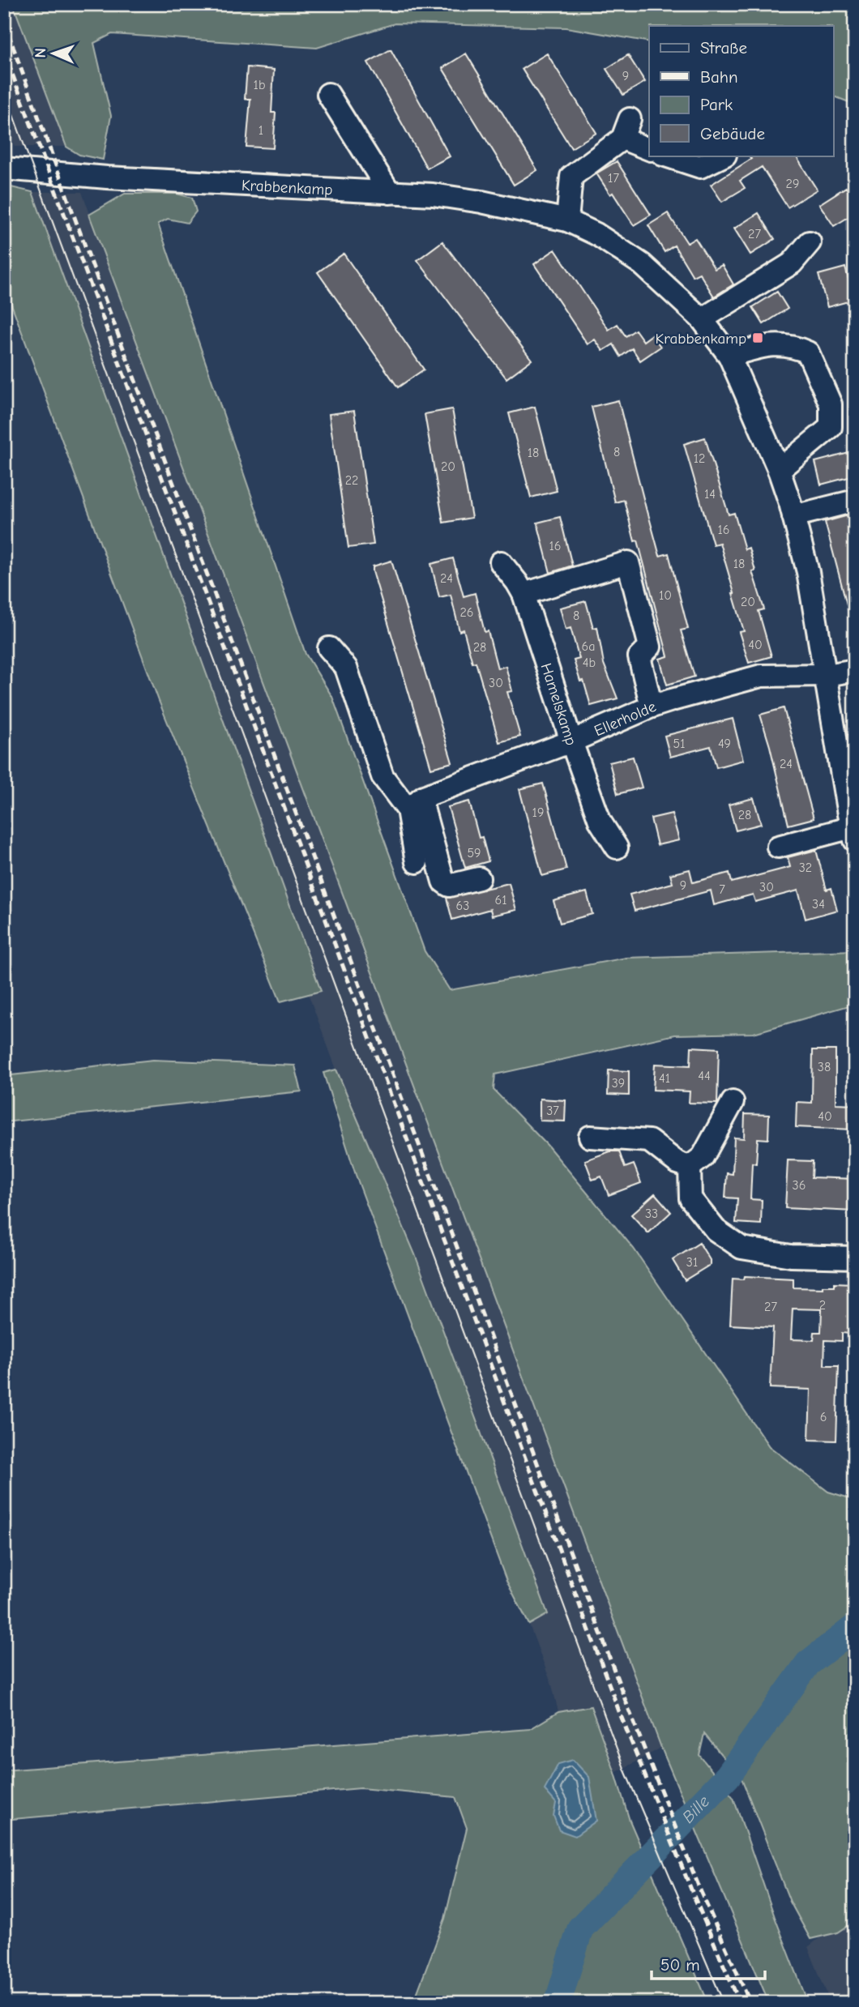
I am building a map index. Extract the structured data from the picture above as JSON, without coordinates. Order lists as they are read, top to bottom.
{
  "streets": {
    "street": ["Krabbenkamp", "Hamelskamp", "Ellerholde"]
  },
  "crossings": [
    ["Krabbenkamp", "Ellerholde"],
    ["Hamelskamp", "Ellerholde"]
  ],
  "water": ["Bille"],
  "places": {
    "transit": ["Krabbenkamp"]
  },
  "house_numbers": [
    "9",
    "1b",
    "1",
    "17",
    "29",
    "27",
    "8",
    "18",
    "12",
    "20",
    "22",
    "14",
    "16",
    "16",
    "18",
    "24",
    "10",
    "20",
    "26",
    "8",
    "40",
    "6a",
    "28",
    "4b",
    "30",
    "51",
    "49",
    "24",
    "19",
    "28",
    "59",
    "32",
    "9",
    "30",
    "7",
    "61",
    "34",
    "63",
    "38",
    "44",
    "41",
    "39",
    "37",
    "40",
    "36",
    "33",
    "31",
    "2",
    "27",
    "6"
  ],
  "legend": [
    "Straße",
    "Bahn",
    "Park",
    "Gebäude"
  ],
  "scale_bar": "50 m",
  "north": "left"
}
